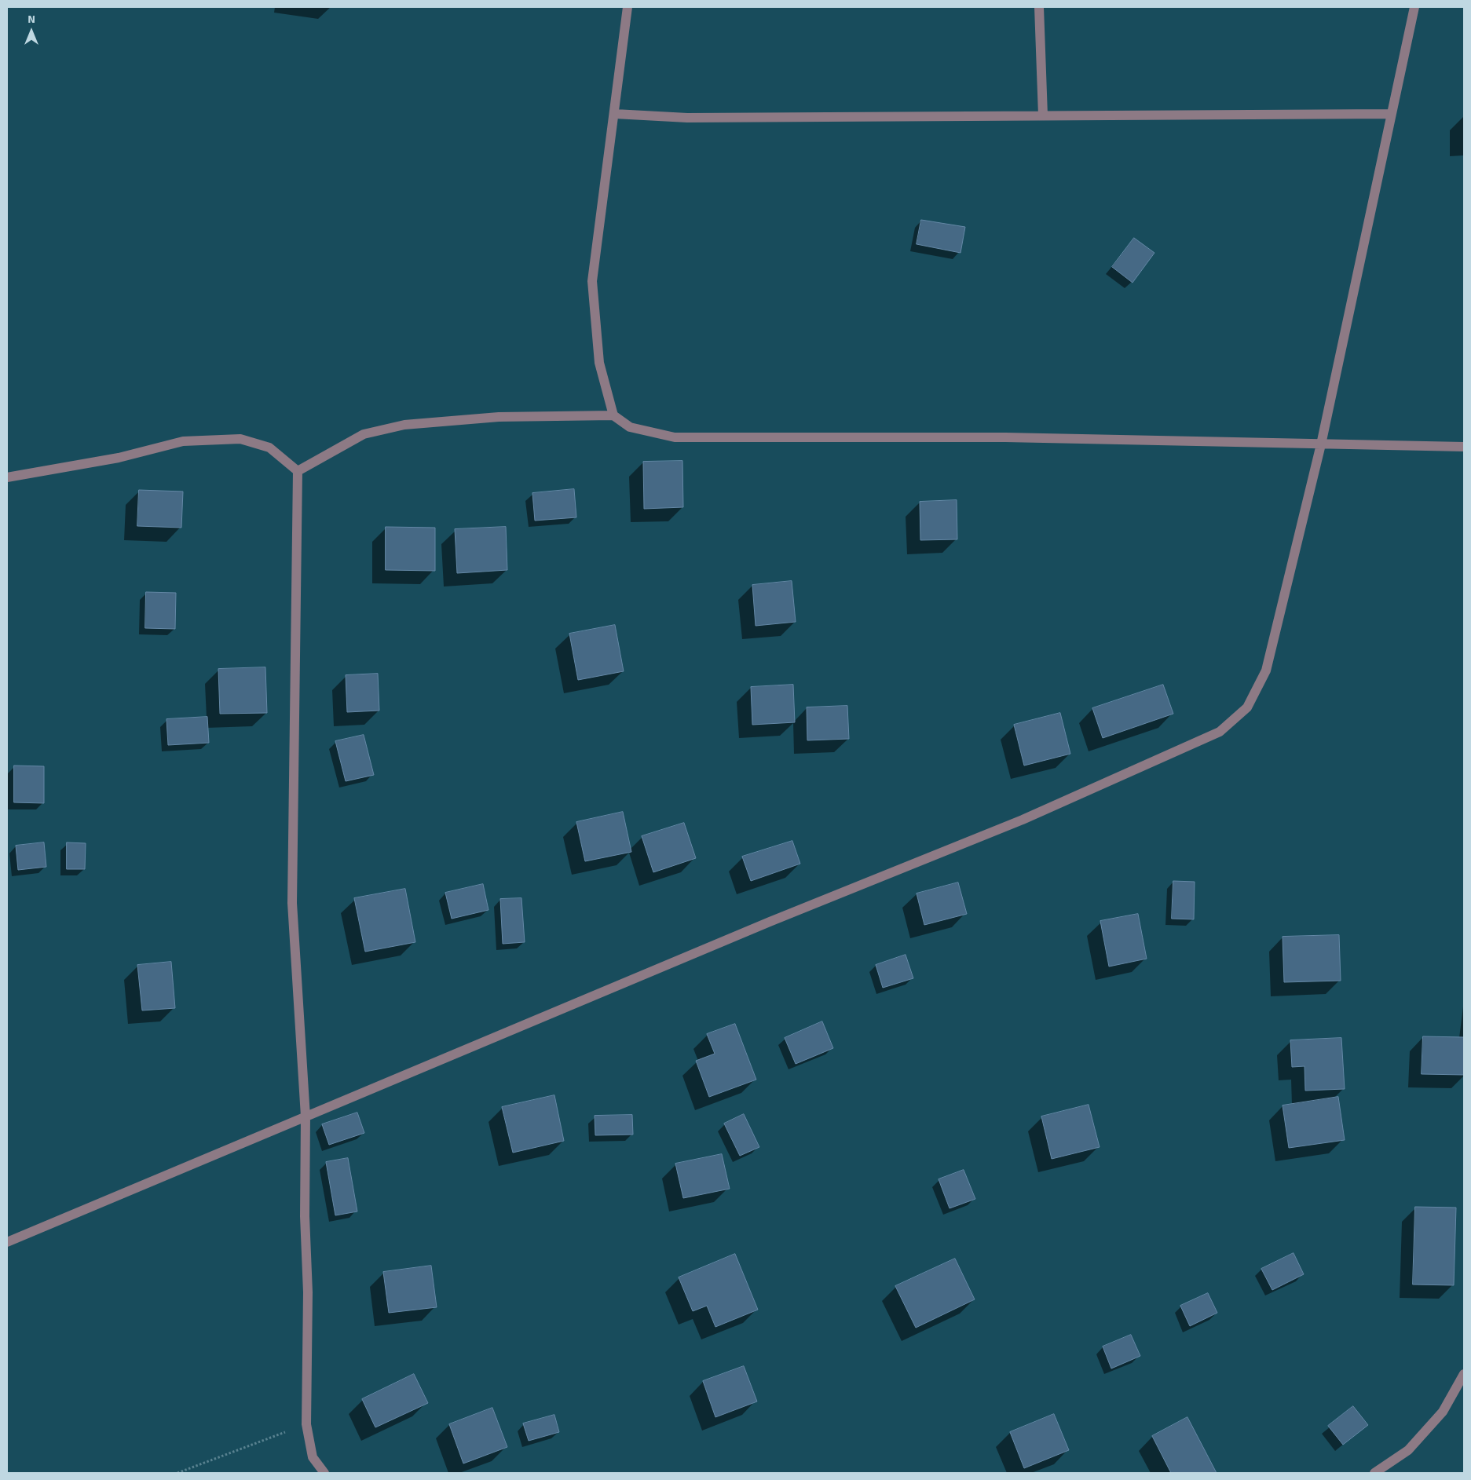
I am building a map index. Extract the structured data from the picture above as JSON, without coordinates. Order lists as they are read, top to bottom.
{
  "north": "top"
}
